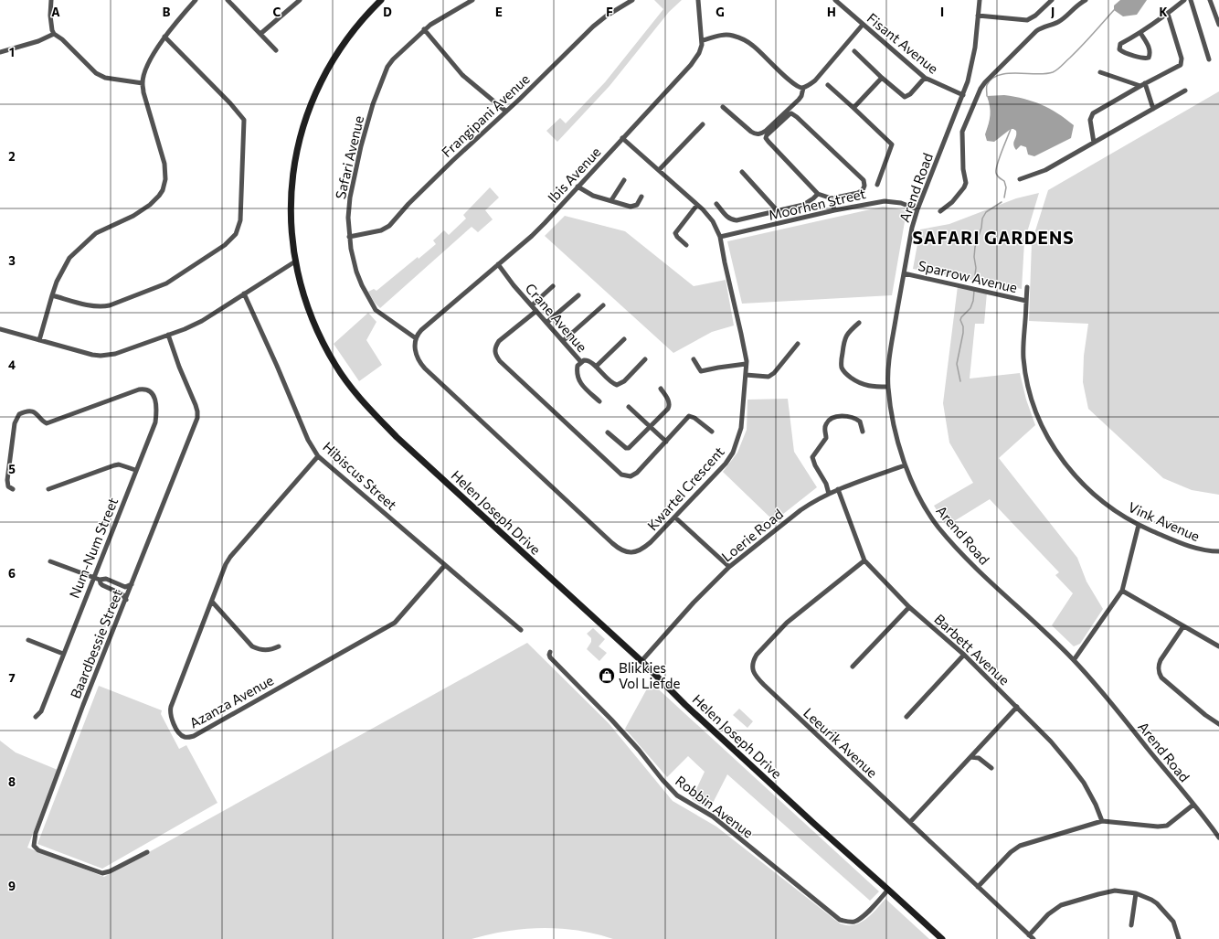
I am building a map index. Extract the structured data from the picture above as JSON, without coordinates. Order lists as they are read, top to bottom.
{
  "streets": {
    "street": [
      "Fisant Avenue",
      "Frangipani Avenue",
      "Safari Avenue",
      "Ibis Avenue",
      "Arend Road",
      "Moorhen Street",
      "Sparrow Avenue",
      "Crane Avenue",
      "Hibiscus Street",
      "Kwartel Crescent",
      "Helen Joseph Drive",
      "Vink Avenue",
      "Loerie Road",
      "Num-Num Street",
      "Baardbessie Street",
      "Barbett Avenue",
      "Azanza Avenue",
      "Leeurik Avenue",
      "Robbin Avenue"
    ]
  },
  "crossings": [
    ["Fisant Avenue", "Arend Road"],
    ["Frangipani Avenue", "Safari Avenue"],
    ["Safari Avenue", "Ibis Avenue"],
    ["Safari Avenue", "Kwartel Crescent"],
    ["Ibis Avenue", "Crane Avenue"],
    ["Ibis Avenue", "Kwartel Crescent"],
    ["Arend Road", "Moorhen Street"],
    ["Arend Road", "Sparrow Avenue"],
    ["Arend Road", "Loerie Road"],
    ["Moorhen Street", "Kwartel Crescent"],
    ["Sparrow Avenue", "Vink Avenue"],
    ["Hibiscus Street", "Azanza Avenue"],
    ["Helen Joseph Drive", "Loerie Road"],
    ["Helen Joseph Drive", "Robbin Avenue"],
    ["Loerie Road", "Barbett Avenue"],
    ["Barbett Avenue", "Leeurik Avenue"]
  ],
  "districts": ["SAFARI GARDENS"],
  "places": {
    "shop": ["Blikkies Vol Liefde"]
  },
  "grid": {
    "columns": [
      "A",
      "B",
      "C",
      "D",
      "E",
      "F",
      "G",
      "H",
      "I",
      "J",
      "K"
    ],
    "rows": [
      "1",
      "2",
      "3",
      "4",
      "5",
      "6",
      "7",
      "8",
      "9"
    ]
  }
}
